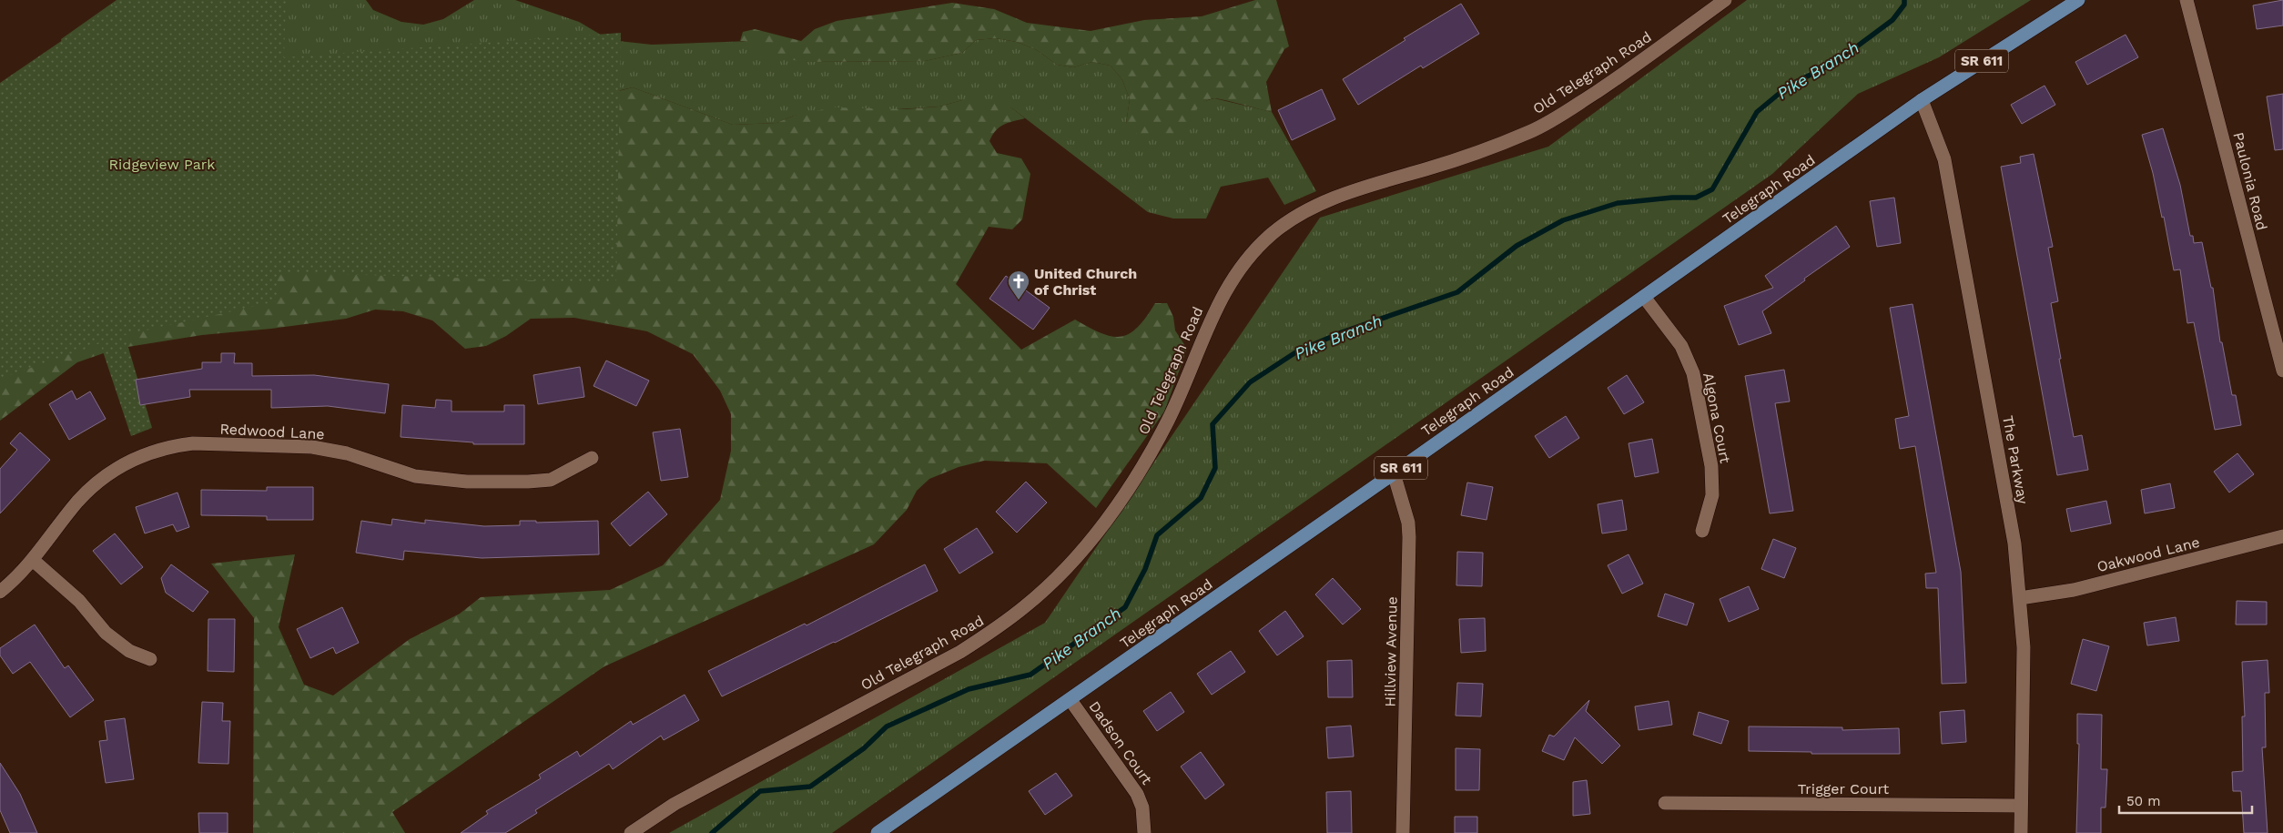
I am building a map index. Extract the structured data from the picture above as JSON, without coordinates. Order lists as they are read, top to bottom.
{
  "streets": {
    "main road": ["SR 611", "Telegraph Road"],
    "street": [
      "Old Telegraph Road",
      "Paulonia Road",
      "Algona Court",
      "Redwood Lane",
      "The Parkway",
      "Oakwood Lane",
      "Hillview Avenue",
      "Dadson Court",
      "Trigger Court"
    ]
  },
  "crossings": [
    ["Telegraph Road", "Algona Court"],
    ["Telegraph Road", "The Parkway"],
    ["Telegraph Road", "Hillview Avenue"],
    ["Telegraph Road", "Dadson Court"],
    ["The Parkway", "Oakwood Lane"],
    ["The Parkway", "Trigger Court"]
  ],
  "water": ["Pike Branch"],
  "parks": ["Ridgeview Park"],
  "places": {
    "church": ["United Church of Christ"]
  },
  "scale_bar": "50 m"
}
